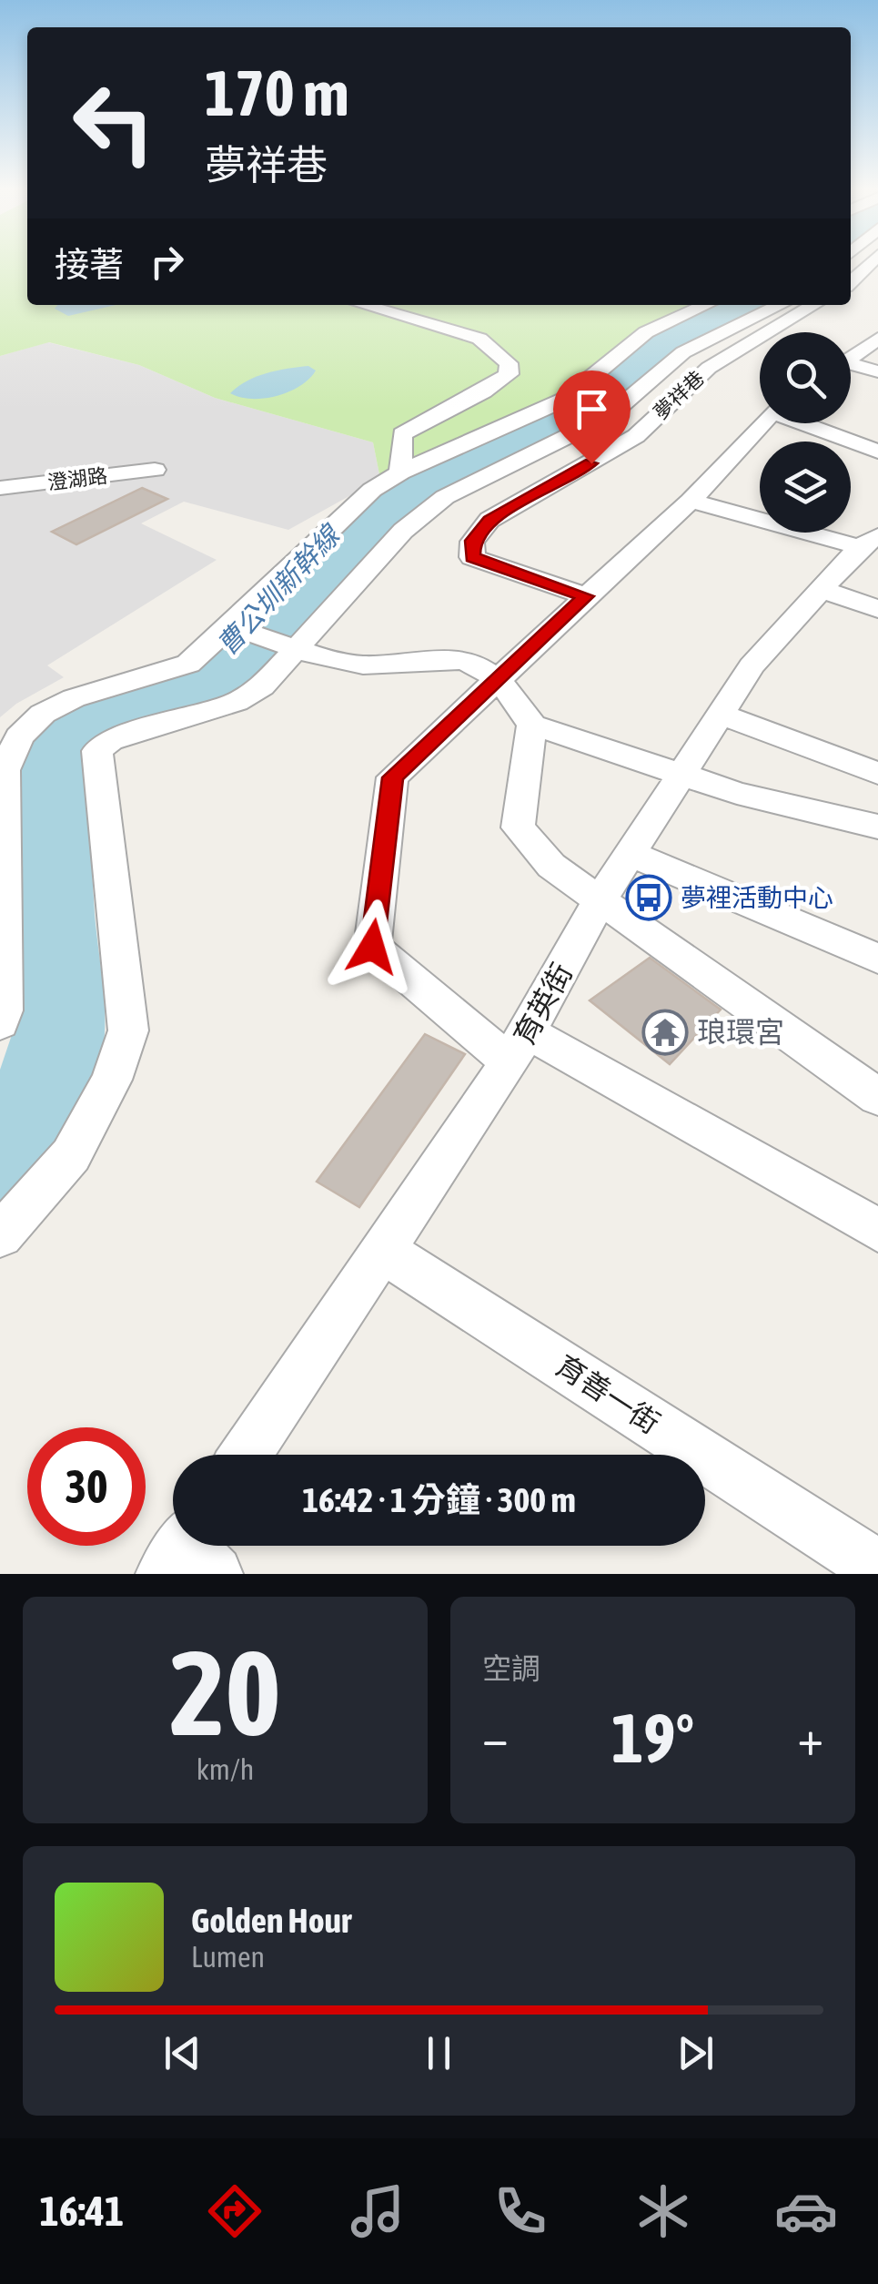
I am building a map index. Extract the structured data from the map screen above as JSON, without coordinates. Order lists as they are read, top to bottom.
{
  "streets": {
    "street": [
      "夢祥巷",
      "澄湖路",
      "育英街",
      "育善一街"
    ]
  },
  "crossings": [
    ["育英街", "育善一街"]
  ],
  "water": ["曹公圳新幹線"],
  "places": {
    "bus stop": ["夢裡活動中心"],
    "temple": ["琅環宮"]
  },
  "page": {
    "turn": ["170 m", "夢祥巷"],
    "then": "接著",
    "limit": "30",
    "trip": "16:42 · 1 分鐘 · 300 m",
    "tile": [
      ["20", "km/h"],
      "空調"
    ],
    "heat": ["−", "19°", "+"],
    "song": ["Golden Hour", "Lumen"],
    "tabs": "16:41"
  }
}
